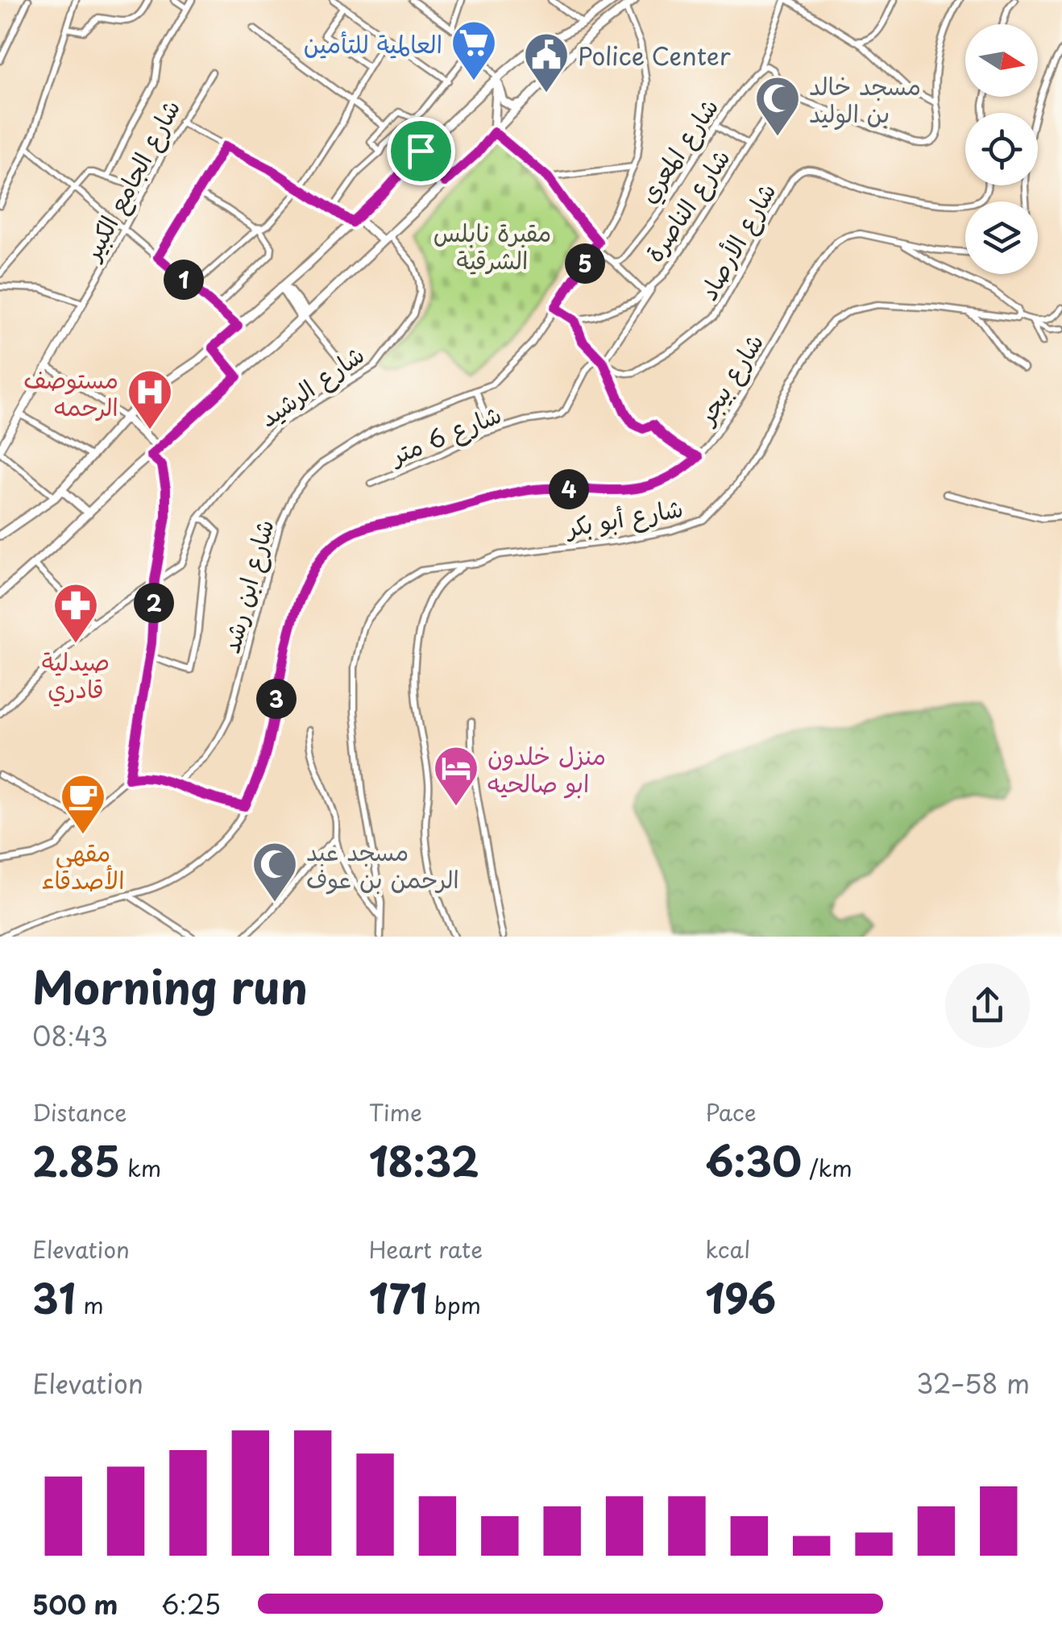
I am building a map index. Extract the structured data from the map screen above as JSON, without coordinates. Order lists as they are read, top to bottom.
{
  "streets": {
    "street": [
      "شارع المعري",
      "شارع الجامع الكبير",
      "شارع الناصرة",
      "شارع الأرصاد",
      "شارع بيجر",
      "شارع الرشيد",
      "شارع 6 متر",
      "شارع أبو بكر",
      "شارع ابن رشد"
    ]
  },
  "parks": ["مقبرة نابلس الشرقية"],
  "places": {
    "supermarket": ["العالمية للتأمين"],
    "public building": ["Police Center"],
    "mosque": ["مسجد خالد بن الوليد", "مسجد عبد الرحمن بن عوف"],
    "hospital": ["مستوصف الرحمه"],
    "pharmacy": ["صيدلية قادري"],
    "hotel": ["منزل خلدون ابو صالحيه"],
    "cafe": ["مقهى الأصدقاء"]
  },
  "north": "right",
  "page": {
    "pins": [
      "5",
      "1",
      "4",
      "2",
      "3"
    ],
    "heading": ["Morning run", "08:43"],
    "stats": [
      ["Distance", "2.85 km"],
      ["Time", "18:32"],
      ["Pace", "6:30 /km"],
      ["Elevation", "31 m"],
      ["Heart rate", "171 bpm"],
      ["kcal", "196"]
    ],
    "chart": ["Elevation", "32–58 m"],
    "list": [
      {
        "name": "500 m",
        "note": "6:25"
      }
    ]
  }
}
